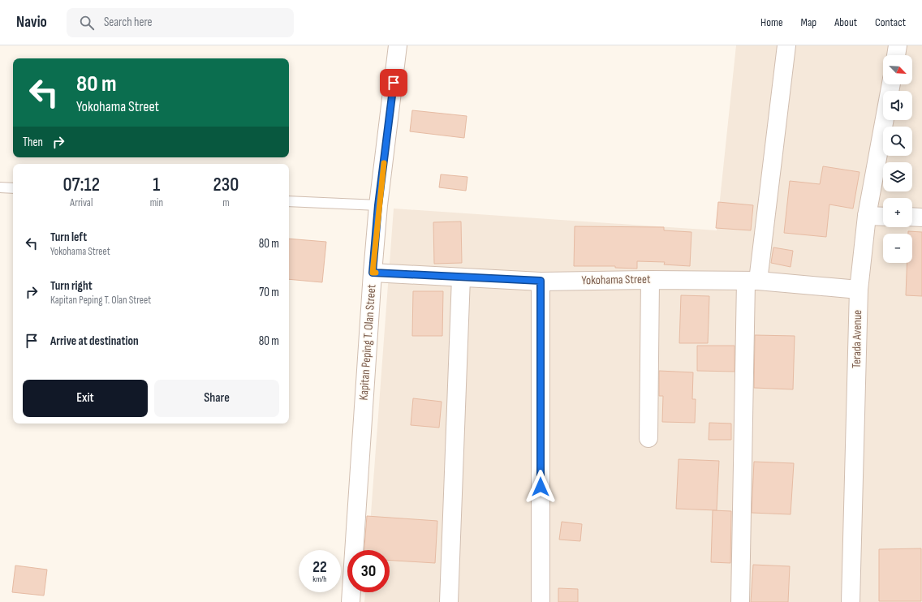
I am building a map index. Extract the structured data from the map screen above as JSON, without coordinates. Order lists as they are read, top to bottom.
{
  "streets": {
    "street": ["Yokohama Street", "Terada Avenue", "Kapitan Peping T. Olan Street"]
  },
  "crossings": [
    ["Yokohama Street", "Terada Avenue"],
    ["Yokohama Street", "Kapitan Peping T. Olan Street"]
  ],
  "north": "bottom right",
  "page": {
    "header": "Navio",
    "search": "Search here",
    "nav": [
      "Home",
      "Map",
      "About",
      "Contact"
    ],
    "map_buttons": ["+", "−"],
    "turn": ["80 m", "Yokohama Street"],
    "then": "Then",
    "eta": [
      "07:12",
      "Arrival",
      "1",
      "min",
      "230",
      "m"
    ],
    "list": [
      {
        "name": "Turn left",
        "note": "Yokohama Street",
        "value": "80 m"
      },
      {
        "name": "Turn right",
        "note": "Kapitan Peping T. Olan Street",
        "value": "70 m"
      },
      {
        "name": "Arrive at destination",
        "value": "80 m"
      }
    ],
    "buttons": ["Exit", "Share"],
    "speed": "22 km/h",
    "limit": "30"
  }
}
